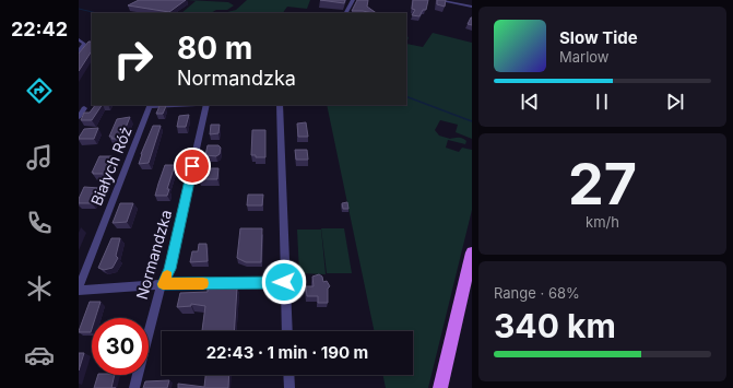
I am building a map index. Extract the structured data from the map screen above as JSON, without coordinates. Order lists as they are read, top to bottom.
{
  "streets": {
    "street": ["Białych Róż", "Normandzka"]
  },
  "page": {
    "tabs": "22:42",
    "turn": ["80 m", "Normandzka"],
    "song": ["Slow Tide", "Marlow"],
    "tile": [
      ["27", "km/h"],
      ["Range · 68%", "340 km"]
    ],
    "limit": "30",
    "trip": "22:43 · 1 min · 190 m"
  }
}
